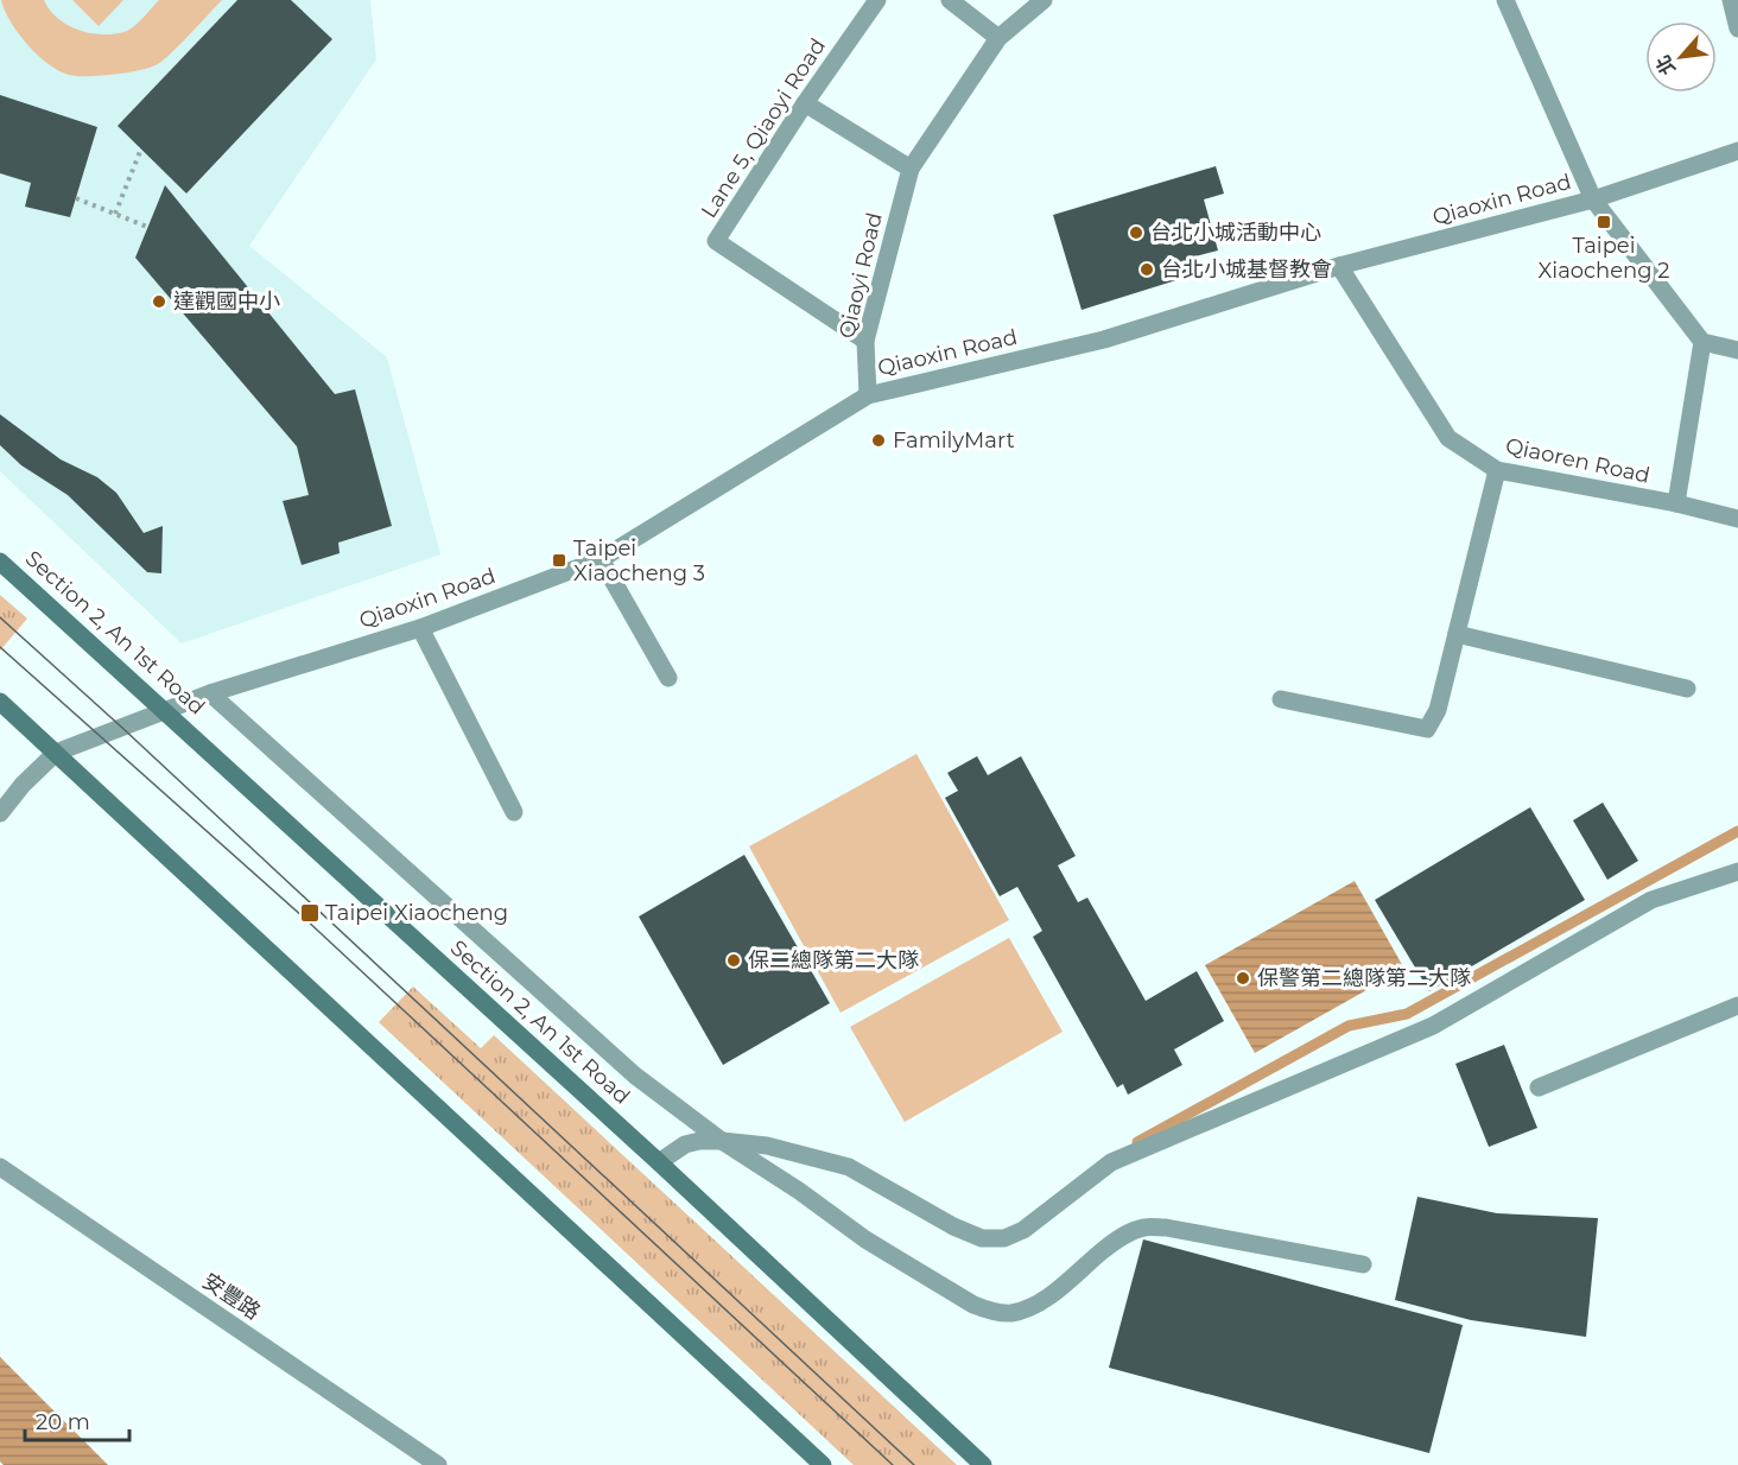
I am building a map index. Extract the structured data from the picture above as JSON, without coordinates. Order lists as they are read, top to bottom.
{
  "streets": {
    "street": [
      "Lane 5, Qiaoyi Road",
      "Qiaoxin Road",
      "Qiaoyi Road",
      "Qiaoren Road",
      "Section 2, An 1st Road",
      "安豐路"
    ]
  },
  "crossings": [
    ["Lane 5, Qiaoyi Road", "Qiaoyi Road"],
    ["Qiaoxin Road", "Qiaoyi Road"],
    ["Qiaoxin Road", "Qiaoren Road"],
    ["Qiaoxin Road", "Section 2, An 1st Road"]
  ],
  "places": {
    "transit": ["Taipei Xiaocheng 2", "Taipei Xiaocheng 3", "Taipei Xiaocheng"],
    "other": [
      "台北小城活動中心",
      "台北小城基督教會",
      "達觀國中小",
      "FamilyMart",
      "保二總隊第二大隊",
      "保警第二總隊第二大隊"
    ]
  },
  "scale_bar": "20 m",
  "north": "bottom left"
}
